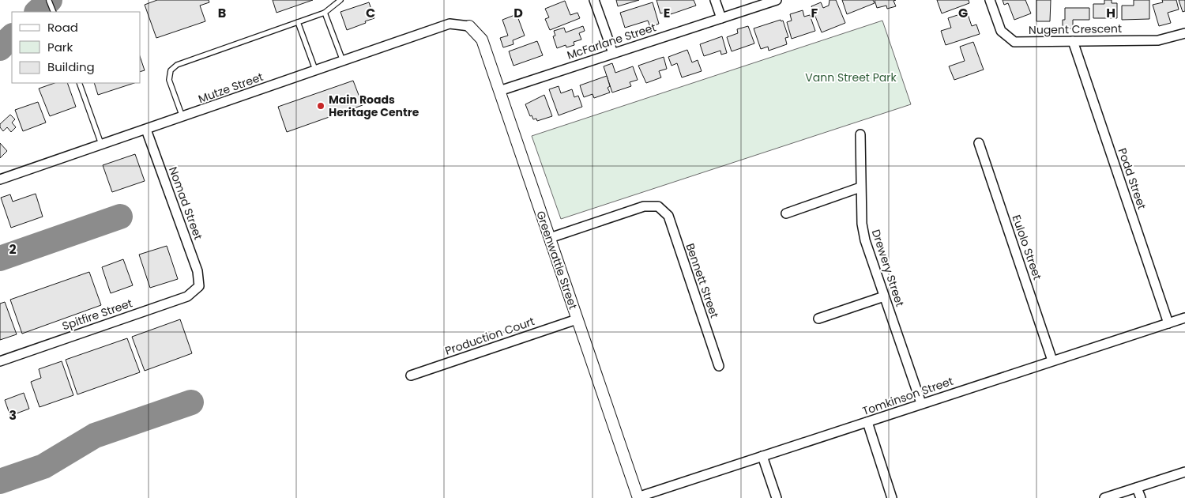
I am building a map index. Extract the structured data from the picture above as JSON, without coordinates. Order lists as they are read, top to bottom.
{
  "streets": {
    "street": [
      "Nugent Crescent",
      "McFarlane Street",
      "Mutze Street",
      "Podd Street",
      "Nomad Street",
      "Eulolo Street",
      "Greenwattle Street",
      "Drewery Street",
      "Bennett Street",
      "Spitfire Street",
      "Production Court",
      "Tomkinson Street"
    ]
  },
  "crossings": [
    ["Nugent Crescent", "Podd Street"],
    ["McFarlane Street", "Greenwattle Street"],
    ["Mutze Street", "Nomad Street"],
    ["Mutze Street", "Greenwattle Street"],
    ["Podd Street", "Tomkinson Street"],
    ["Nomad Street", "Spitfire Street"],
    ["Eulolo Street", "Tomkinson Street"],
    ["Greenwattle Street", "Bennett Street"],
    ["Greenwattle Street", "Production Court"],
    ["Greenwattle Street", "Tomkinson Street"],
    ["Drewery Street", "Tomkinson Street"]
  ],
  "parks": ["Vann Street Park"],
  "places": ["Main Roads Heritage Centre"],
  "legend": ["Road", "Park", "Building"],
  "grid": {
    "columns": [
      "B",
      "C",
      "D",
      "E",
      "F",
      "G",
      "H"
    ],
    "rows": ["2", "3"]
  }
}
